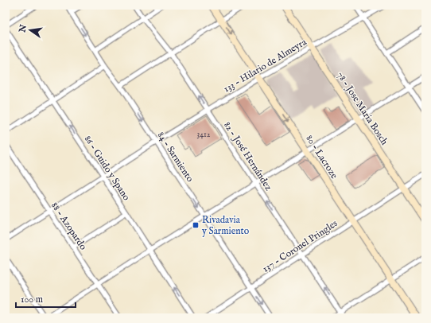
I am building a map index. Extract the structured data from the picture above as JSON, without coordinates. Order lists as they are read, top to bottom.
{
  "streets": {
    "street": [
      "133 - Hilario de Almeyra",
      "78 - Jose Maria Bosch",
      "82 - José Hernández",
      "84 - Sarmiento",
      "80 - Lacroze",
      "86 - Guido y Spano",
      "88 - Azopardo",
      "137 - Coronel Pringles"
    ]
  },
  "crossings": [
    ["133 - Hilario de Almeyra", "78 - Jose Maria Bosch"],
    ["133 - Hilario de Almeyra", "82 - José Hernández"],
    ["133 - Hilario de Almeyra", "84 - Sarmiento"],
    ["133 - Hilario de Almeyra", "80 - Lacroze"],
    ["133 - Hilario de Almeyra", "86 - Guido y Spano"],
    ["133 - Hilario de Almeyra", "88 - Azopardo"],
    ["78 - Jose Maria Bosch", "137 - Coronel Pringles"],
    ["82 - José Hernández", "137 - Coronel Pringles"],
    ["84 - Sarmiento", "137 - Coronel Pringles"],
    ["80 - Lacroze", "137 - Coronel Pringles"]
  ],
  "one_way": [
    "82 - José Hernández",
    "84 - Sarmiento",
    "80 - Lacroze",
    "86 - Guido y Spano"
  ],
  "places": {
    "transit": ["Rivadavia y Sarmiento"]
  },
  "house_numbers": ["3412"],
  "scale_bar": "100 m",
  "north": "left"
}
